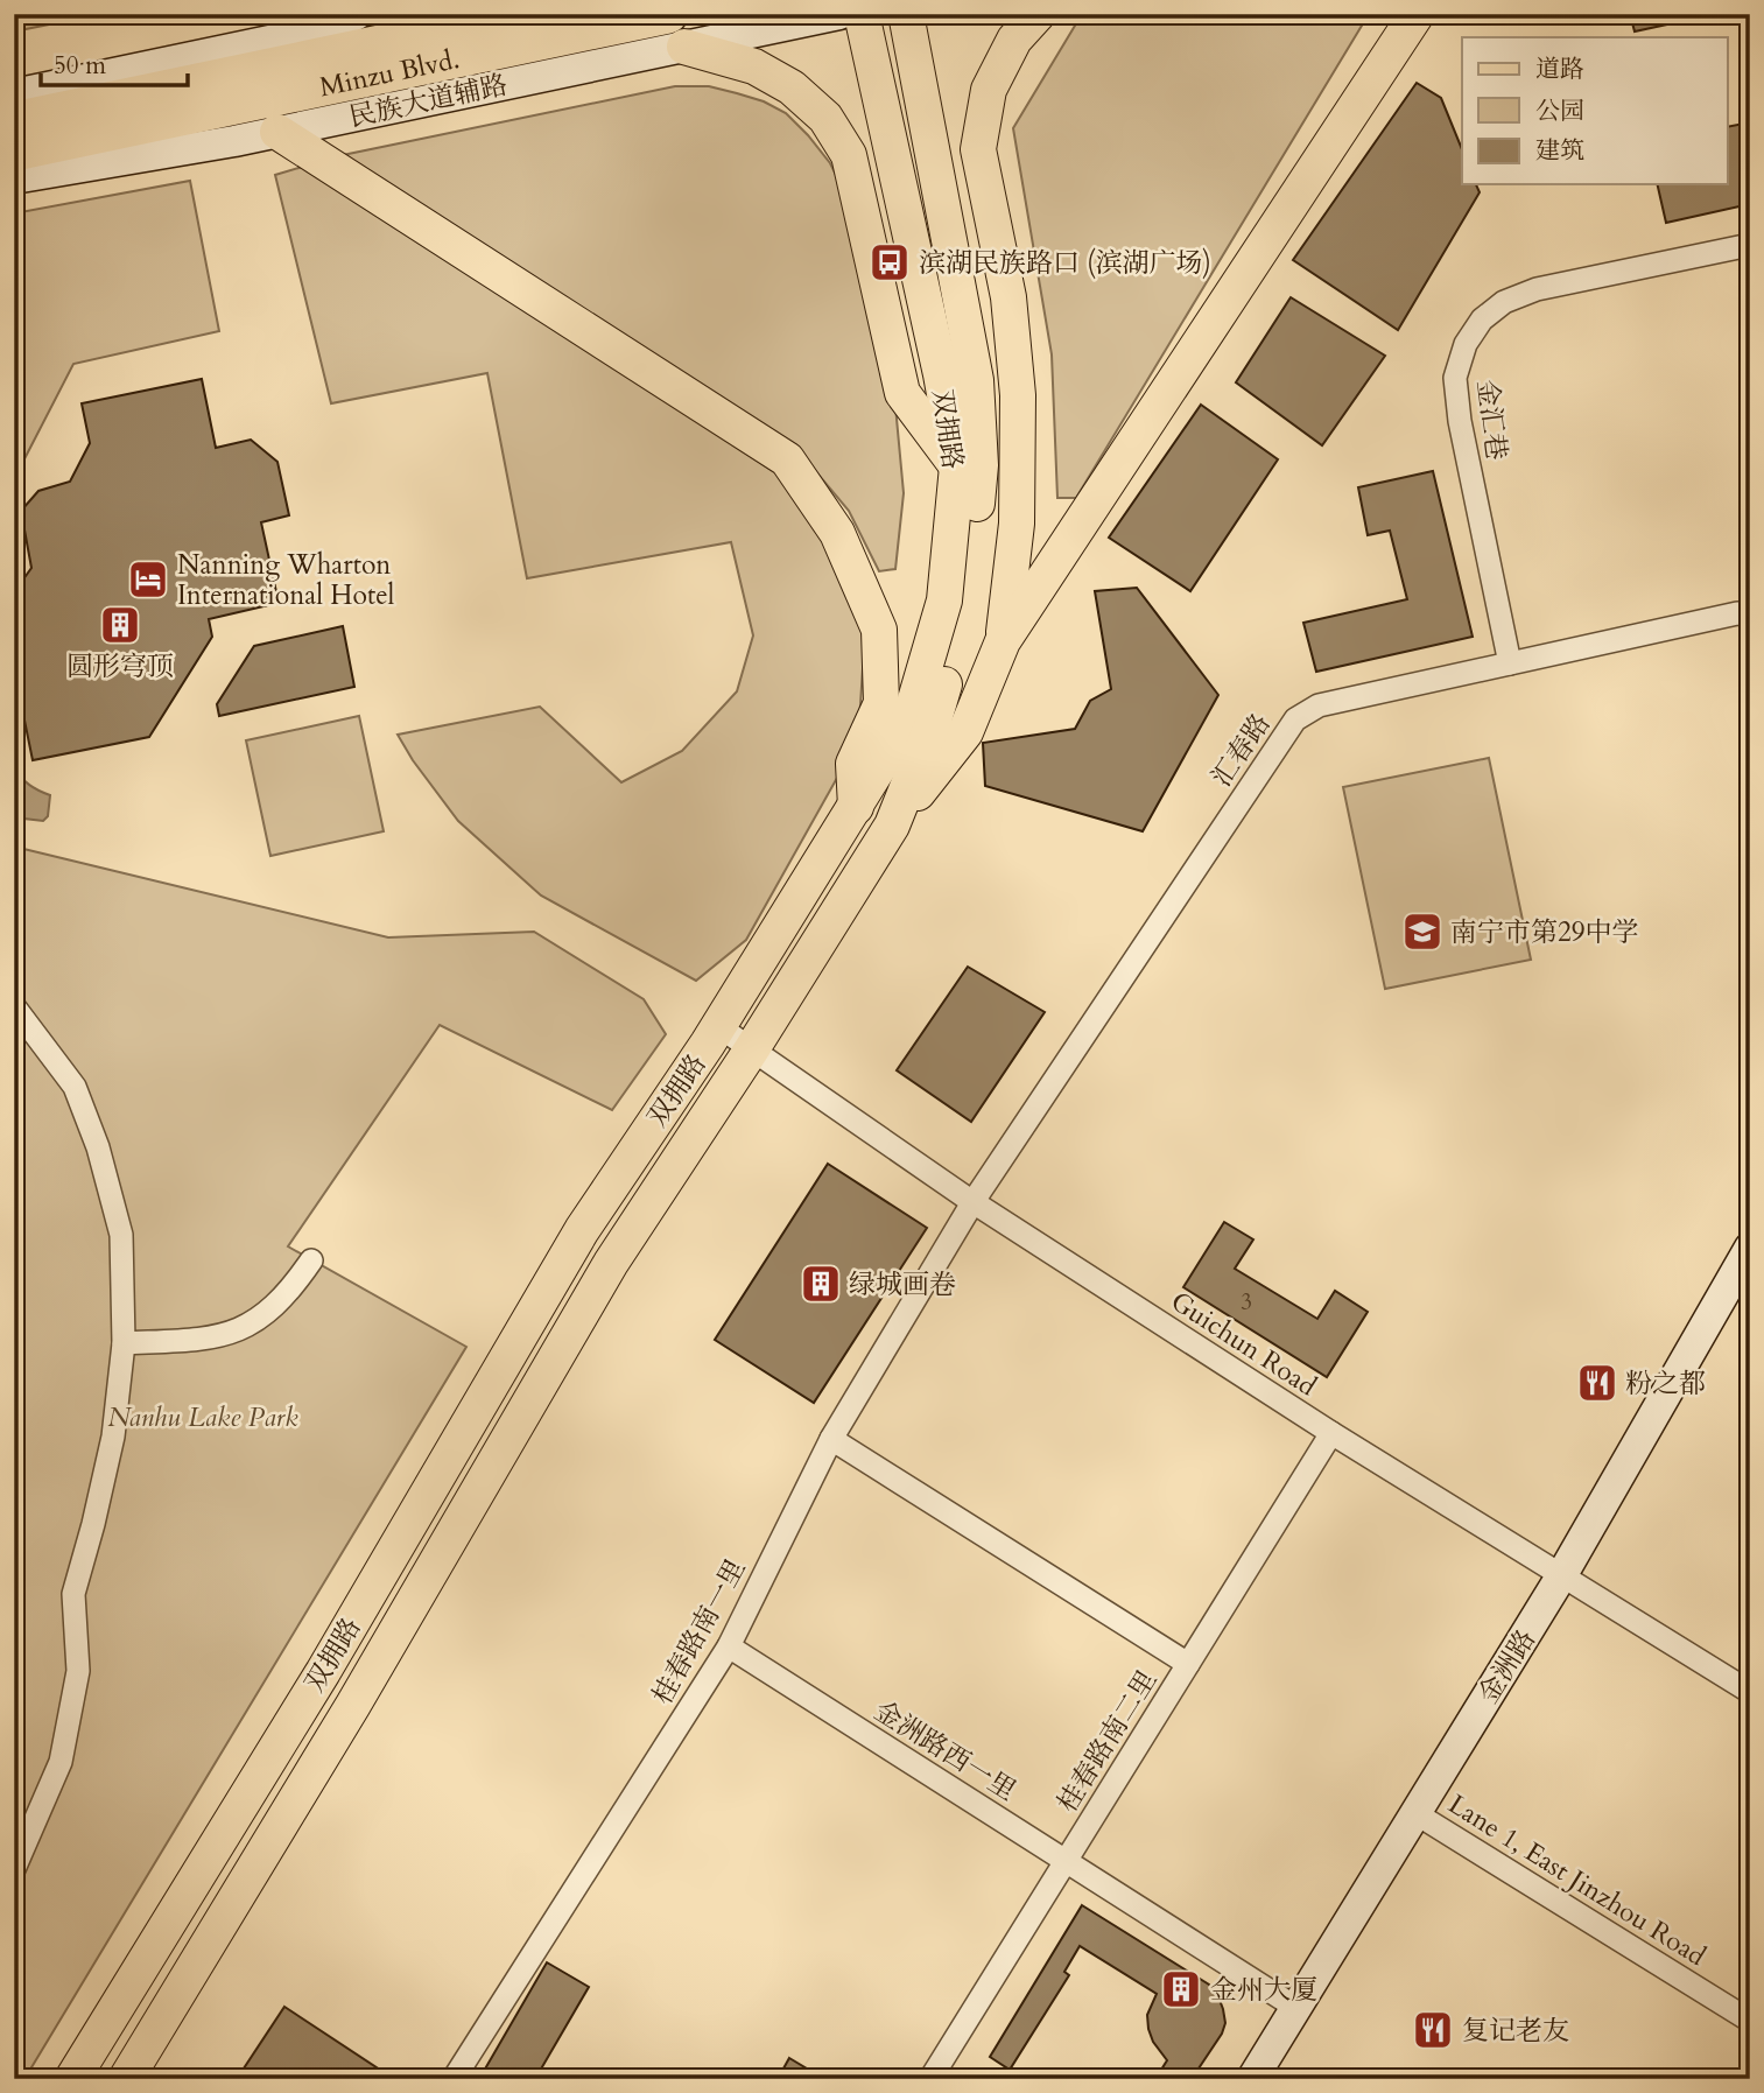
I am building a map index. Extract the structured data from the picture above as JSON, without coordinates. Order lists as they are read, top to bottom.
{
  "streets": {
    "highway": ["Minzu Blvd."],
    "main road": ["双拥路"],
    "street": [
      "民族大道辅路",
      "金汇巷",
      "汇春路",
      "Guichun Road",
      "桂春路南一里",
      "金洲路",
      "桂春路南二里",
      "金洲路西一里",
      "Lane 1, East Jinzhou Road"
    ]
  },
  "crossings": [
    ["Minzu Blvd.", "民族大道辅路"],
    ["金汇巷", "汇春路"],
    ["双拥路", "Guichun Road"],
    ["汇春路", "Guichun Road"],
    ["汇春路", "桂春路南一里"],
    ["Guichun Road", "桂春路南一里"],
    ["Guichun Road", "金洲路"],
    ["Guichun Road", "桂春路南二里"],
    ["桂春路南一里", "金洲路西一里"],
    ["金洲路", "金洲路西一里"],
    ["金洲路", "Lane 1, East Jinzhou Road"],
    ["桂春路南二里", "金洲路西一里"]
  ],
  "parks": ["Nanhu Lake Park"],
  "places": {
    "bus stop": ["滨湖民族路口 (滨湖广场)"],
    "hotel": ["Nanning Wharton International Hotel"],
    "building": ["圆形穹顶", "绿城画卷", "金州大厦"],
    "school or university": ["南宁市第29中学"],
    "restaurant": ["粉之都", "复记老友"]
  },
  "house_numbers": ["3"],
  "legend": ["道路", "公园", "建筑"],
  "scale_bar": "50 m"
}
